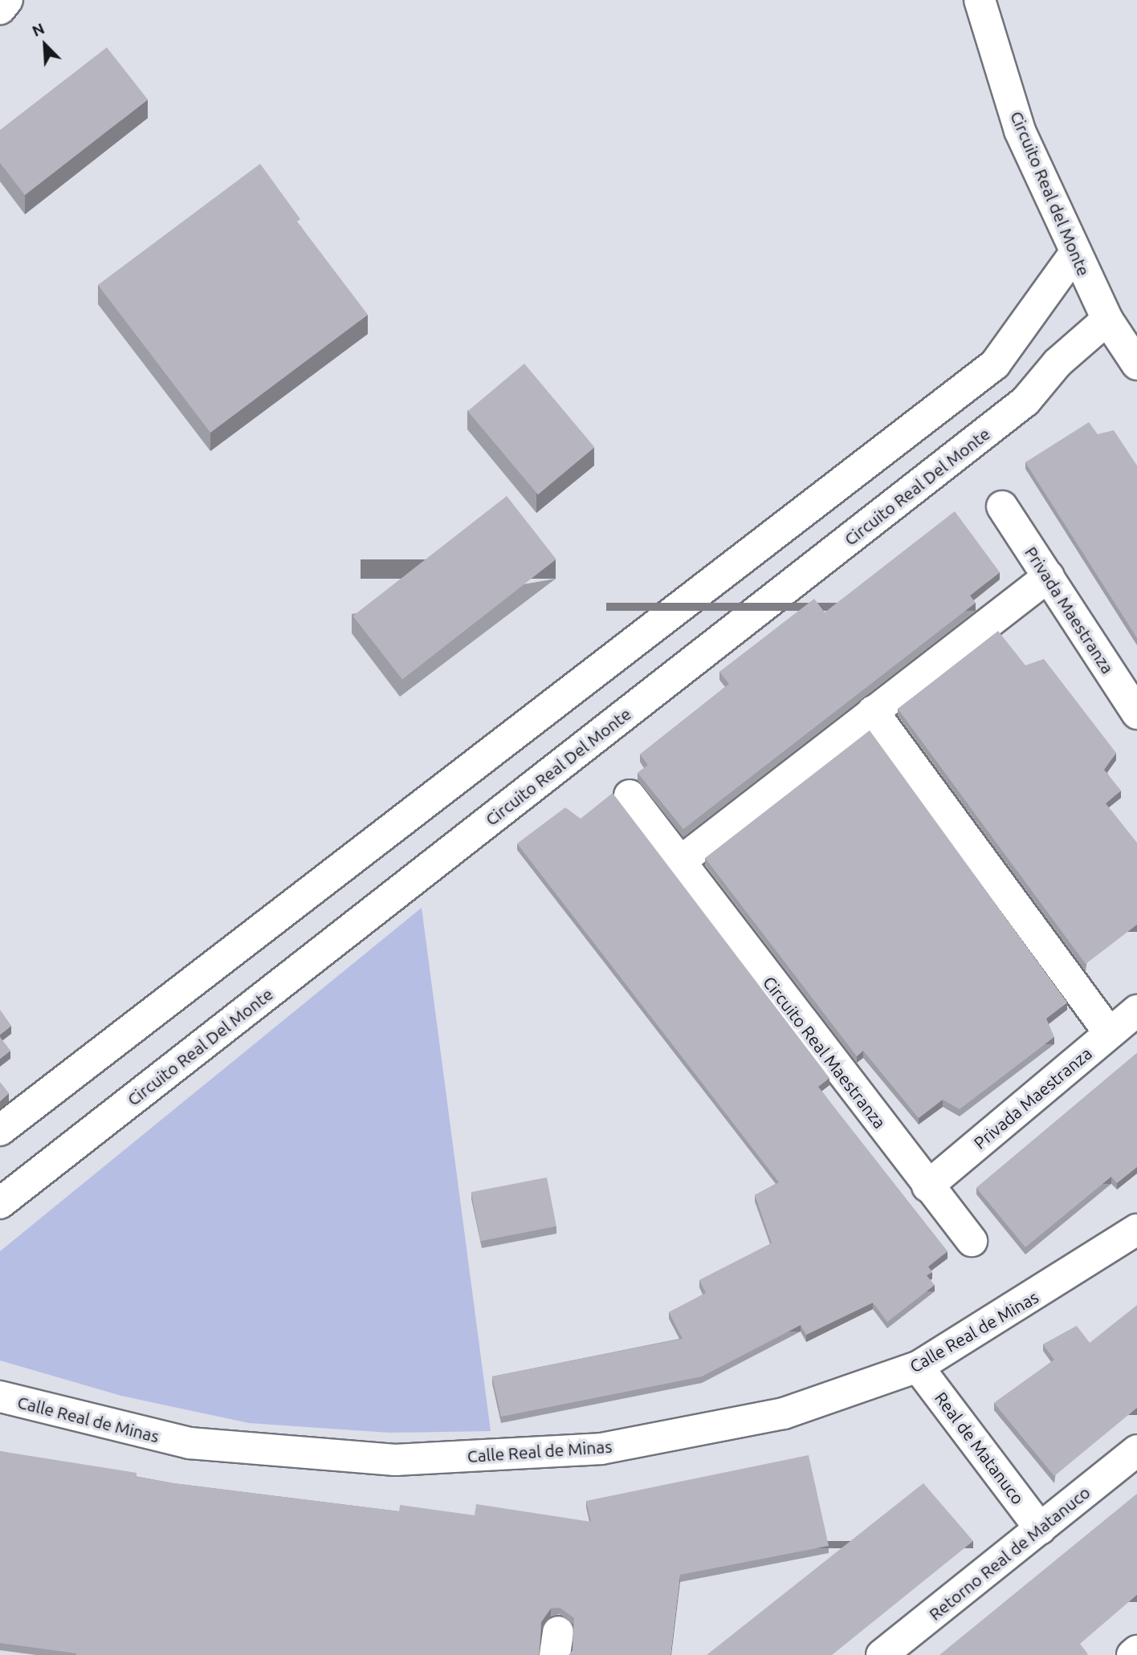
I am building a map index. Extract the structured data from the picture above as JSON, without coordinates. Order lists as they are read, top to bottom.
{
  "streets": {
    "street": [
      "Circuito Real del Monte",
      "Circuito Real Del Monte",
      "Privada Maestranza",
      "Circuito Real Maestranza",
      "Calle Real de Minas",
      "Real de Matanuco",
      "Retorno Real de Matanuco"
    ]
  },
  "crossings": [
    ["Circuito Real del Monte", "Circuito Real Del Monte"],
    ["Privada Maestranza", "Circuito Real Maestranza"],
    ["Calle Real de Minas", "Real de Matanuco"],
    ["Real de Matanuco", "Retorno Real de Matanuco"]
  ],
  "north": "top left"
}
